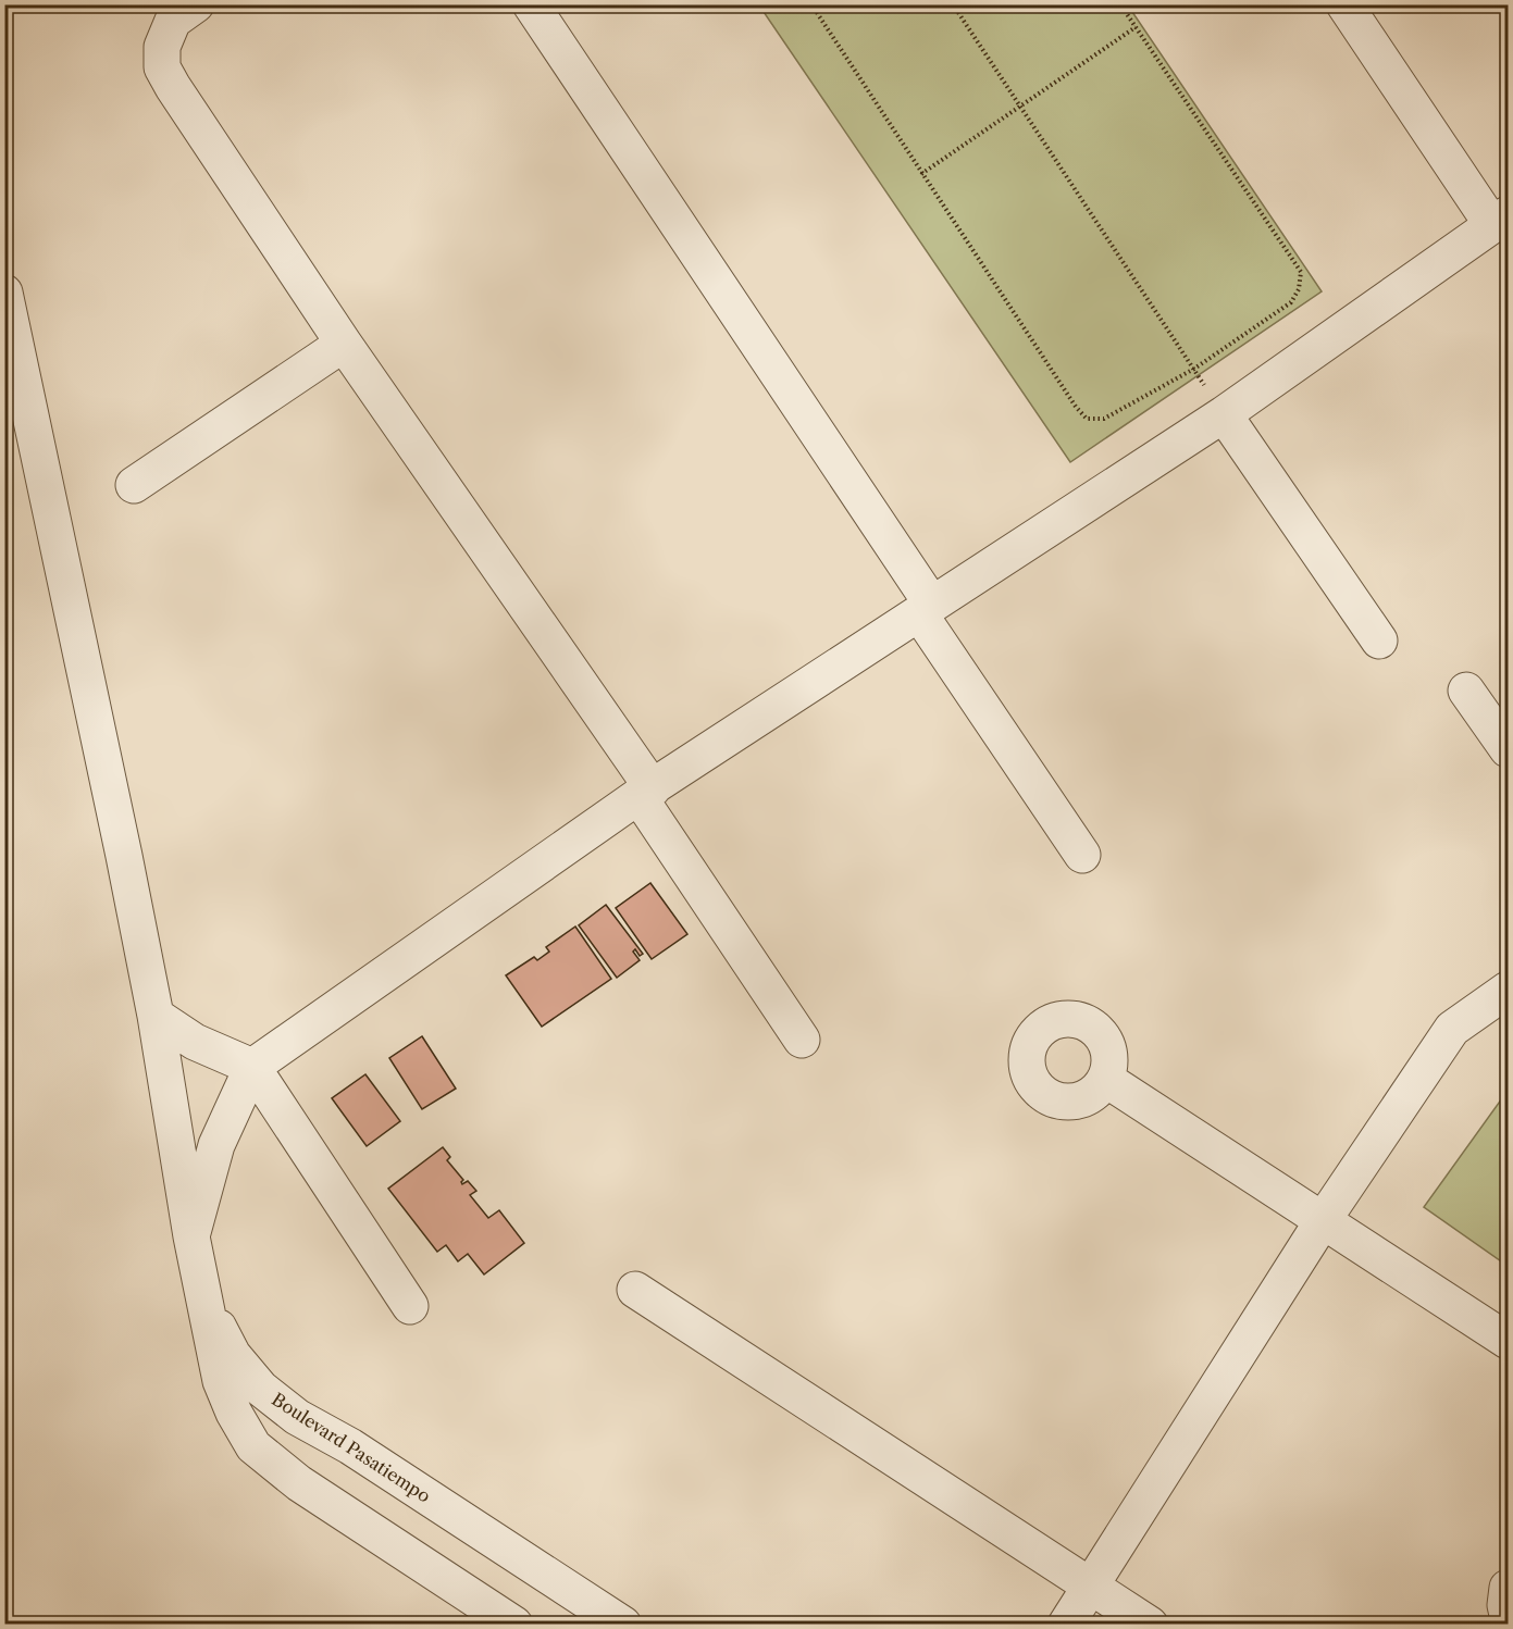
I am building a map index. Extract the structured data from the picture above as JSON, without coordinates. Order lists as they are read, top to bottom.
{
  "streets": {
    "street": ["Boulevard Pasatiempo"]
  }
}
